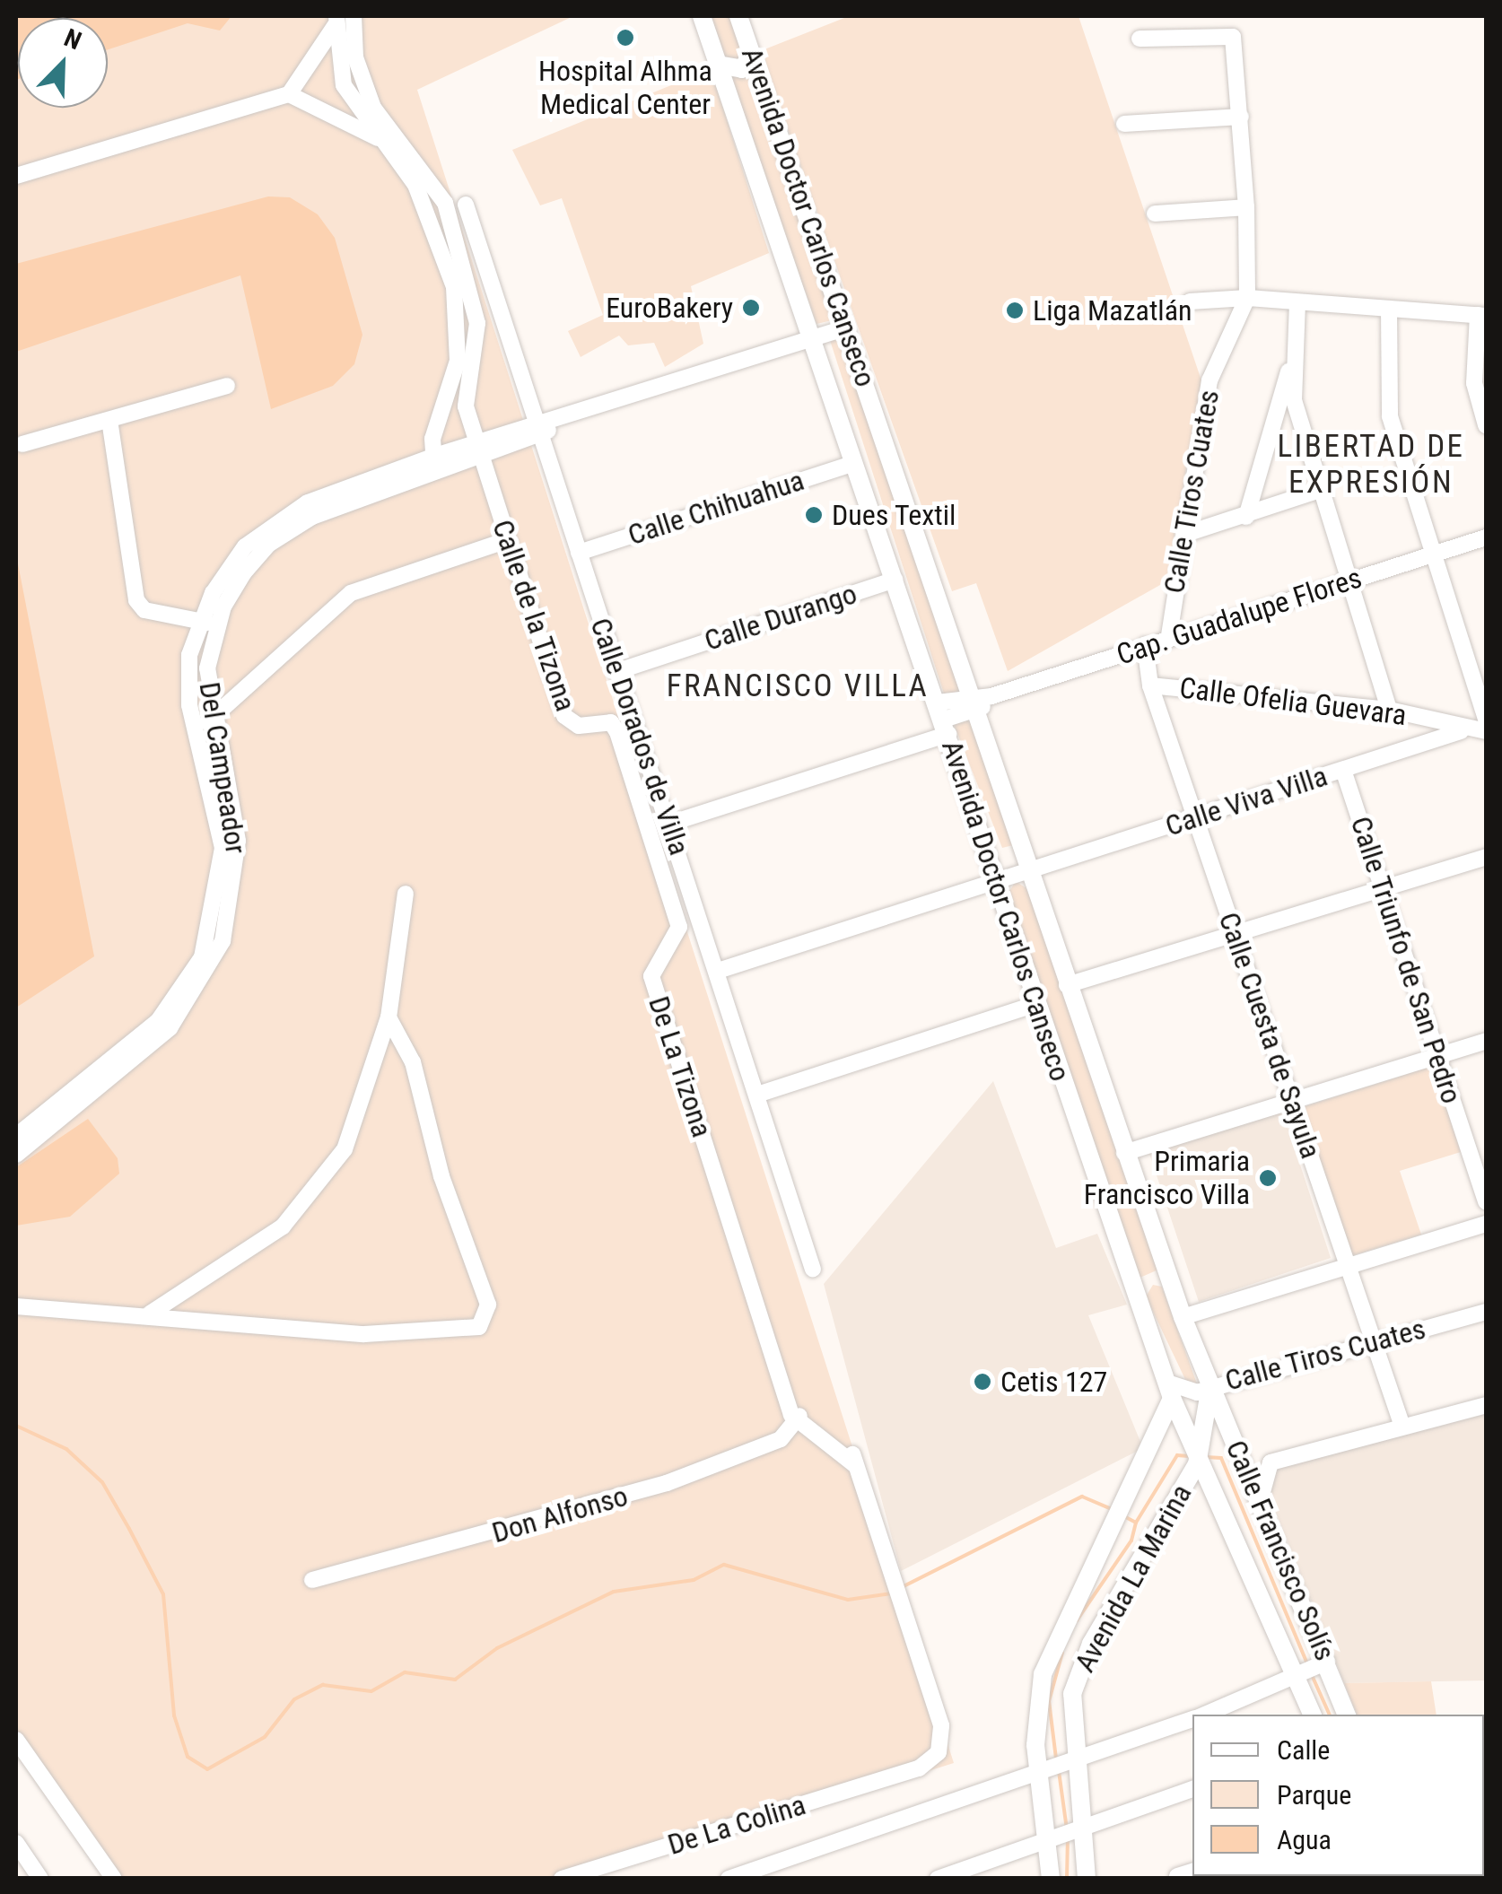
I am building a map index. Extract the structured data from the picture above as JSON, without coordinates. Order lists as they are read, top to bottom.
{
  "streets": {
    "main road": ["Avenida Doctor Carlos Canseco", "Calle Francisco Solís", "Avenida La Marina"],
    "street": [
      "Calle Tiros Cuates",
      "Calle Chihuahua",
      "Calle de la Tizona",
      "Cap. Guadalupe Flores",
      "Calle Durango",
      "Calle Ofelia Guevara",
      "Calle Dorados de Villa",
      "Del Campeador",
      "Calle Viva Villa",
      "Calle Triunfo de San Pedro",
      "Calle Cuesta de Sayula",
      "De La Tizona",
      "Don Alfonso",
      "De La Colina"
    ]
  },
  "crossings": [
    ["Avenida Doctor Carlos Canseco", "Calle Tiros Cuates"],
    ["Avenida Doctor Carlos Canseco", "Calle Chihuahua"],
    ["Avenida Doctor Carlos Canseco", "Cap. Guadalupe Flores"],
    ["Avenida Doctor Carlos Canseco", "Calle Durango"],
    ["Avenida Doctor Carlos Canseco", "Calle Viva Villa"],
    ["Avenida Doctor Carlos Canseco", "Calle Francisco Solís"],
    ["Avenida Doctor Carlos Canseco", "Avenida La Marina"],
    ["Calle Tiros Cuates", "Cap. Guadalupe Flores"],
    ["Calle Tiros Cuates", "Calle Cuesta de Sayula"],
    ["Calle Tiros Cuates", "Calle Francisco Solís"],
    ["Calle Tiros Cuates", "Avenida La Marina"],
    ["Calle Chihuahua", "Calle Dorados de Villa"],
    ["Calle de la Tizona", "Del Campeador"],
    ["Calle de la Tizona", "De La Tizona"],
    ["Cap. Guadalupe Flores", "Calle Cuesta de Sayula"],
    ["Calle Durango", "Calle Dorados de Villa"],
    ["Calle Ofelia Guevara", "Calle Viva Villa"],
    ["Calle Ofelia Guevara", "Calle Cuesta de Sayula"],
    ["Calle Dorados de Villa", "Del Campeador"],
    ["Calle Viva Villa", "Calle Triunfo de San Pedro"],
    ["Calle Viva Villa", "Calle Cuesta de Sayula"],
    ["De La Tizona", "Don Alfonso"],
    ["De La Tizona", "De La Colina"],
    ["Don Alfonso", "De La Colina"],
    ["Calle Francisco Solís", "Avenida La Marina"]
  ],
  "districts": ["LIBERTAD DE EXPRESIÓN", "FRANCISCO VILLA"],
  "places": [
    "Hospital Alhma Medical Center",
    "EuroBakery",
    "Liga Mazatlán",
    "Dues Textil",
    "Primaria Francisco Villa",
    "Cetis 127"
  ],
  "legend": ["Calle", "Parque", "Agua"],
  "north": "top right"
}
